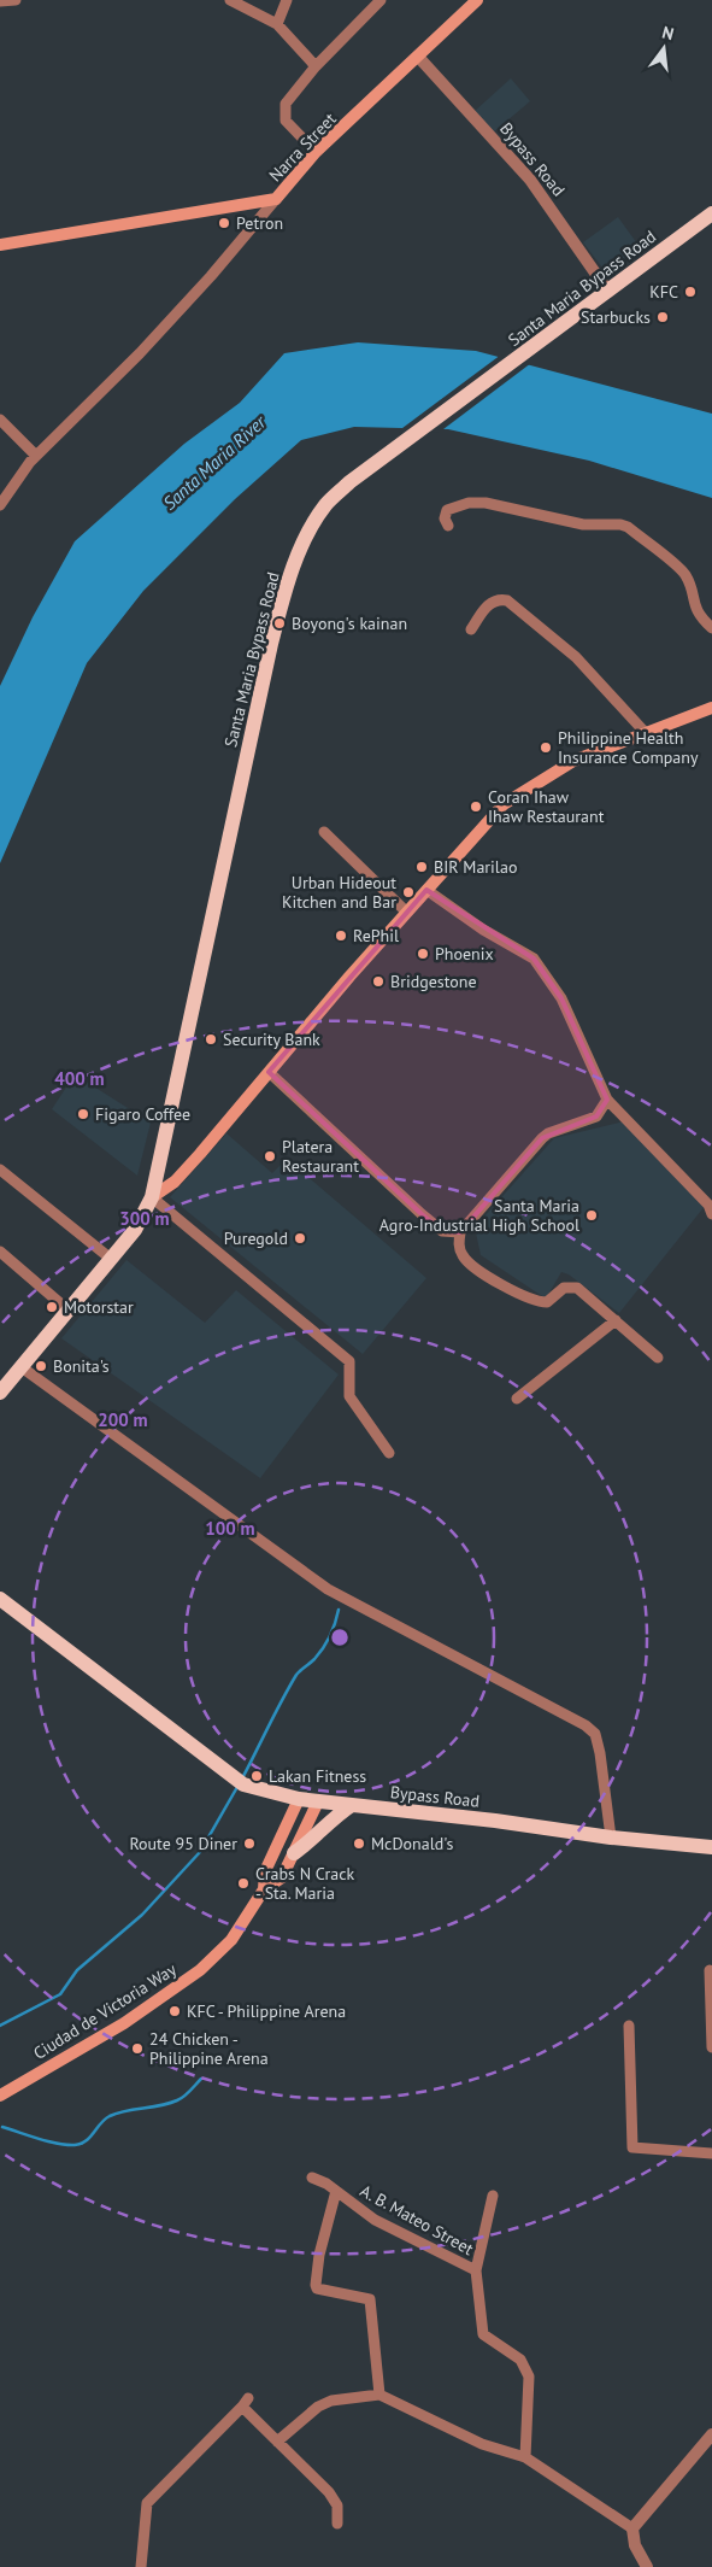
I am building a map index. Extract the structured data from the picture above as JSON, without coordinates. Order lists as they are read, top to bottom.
{
  "streets": {
    "main road": [
      "Narra Street",
      "Bypass Road",
      "Santa Maria Bypass Road",
      "Ciudad de Victoria Way"
    ],
    "street": ["A. B. Mateo Street"]
  },
  "crossings": [
    ["Narra Street", "Bypass Road"],
    ["Bypass Road", "Santa Maria Bypass Road"],
    ["Bypass Road", "Ciudad de Victoria Way"]
  ],
  "water": ["Santa Maria River"],
  "places": [
    "Petron",
    "KFC",
    "Starbucks",
    "Boyong's kainan",
    "Philippine Health Insurance Company",
    "Coran Ihaw Ihaw Restaurant",
    "BIR Marilao",
    "Urban Hideout Kitchen and Bar",
    "RePhil",
    "Phoenix",
    "Bridgestone",
    "Security Bank",
    "Figaro Coffee",
    "Platera Restaurant",
    "Santa Maria Agro-Industrial High School",
    "Puregold",
    "Motorstar",
    "Bonita's",
    "Lakan Fitness",
    "Route 95 Diner",
    "McDonald's",
    "Crabs N Crack - Sta. Maria",
    "KFC - Philippine Arena",
    "24 Chicken - Philippine Arena"
  ],
  "north": "top",
  "rings": [
    "400 m",
    "300 m",
    "200 m",
    "100 m"
  ]
}
